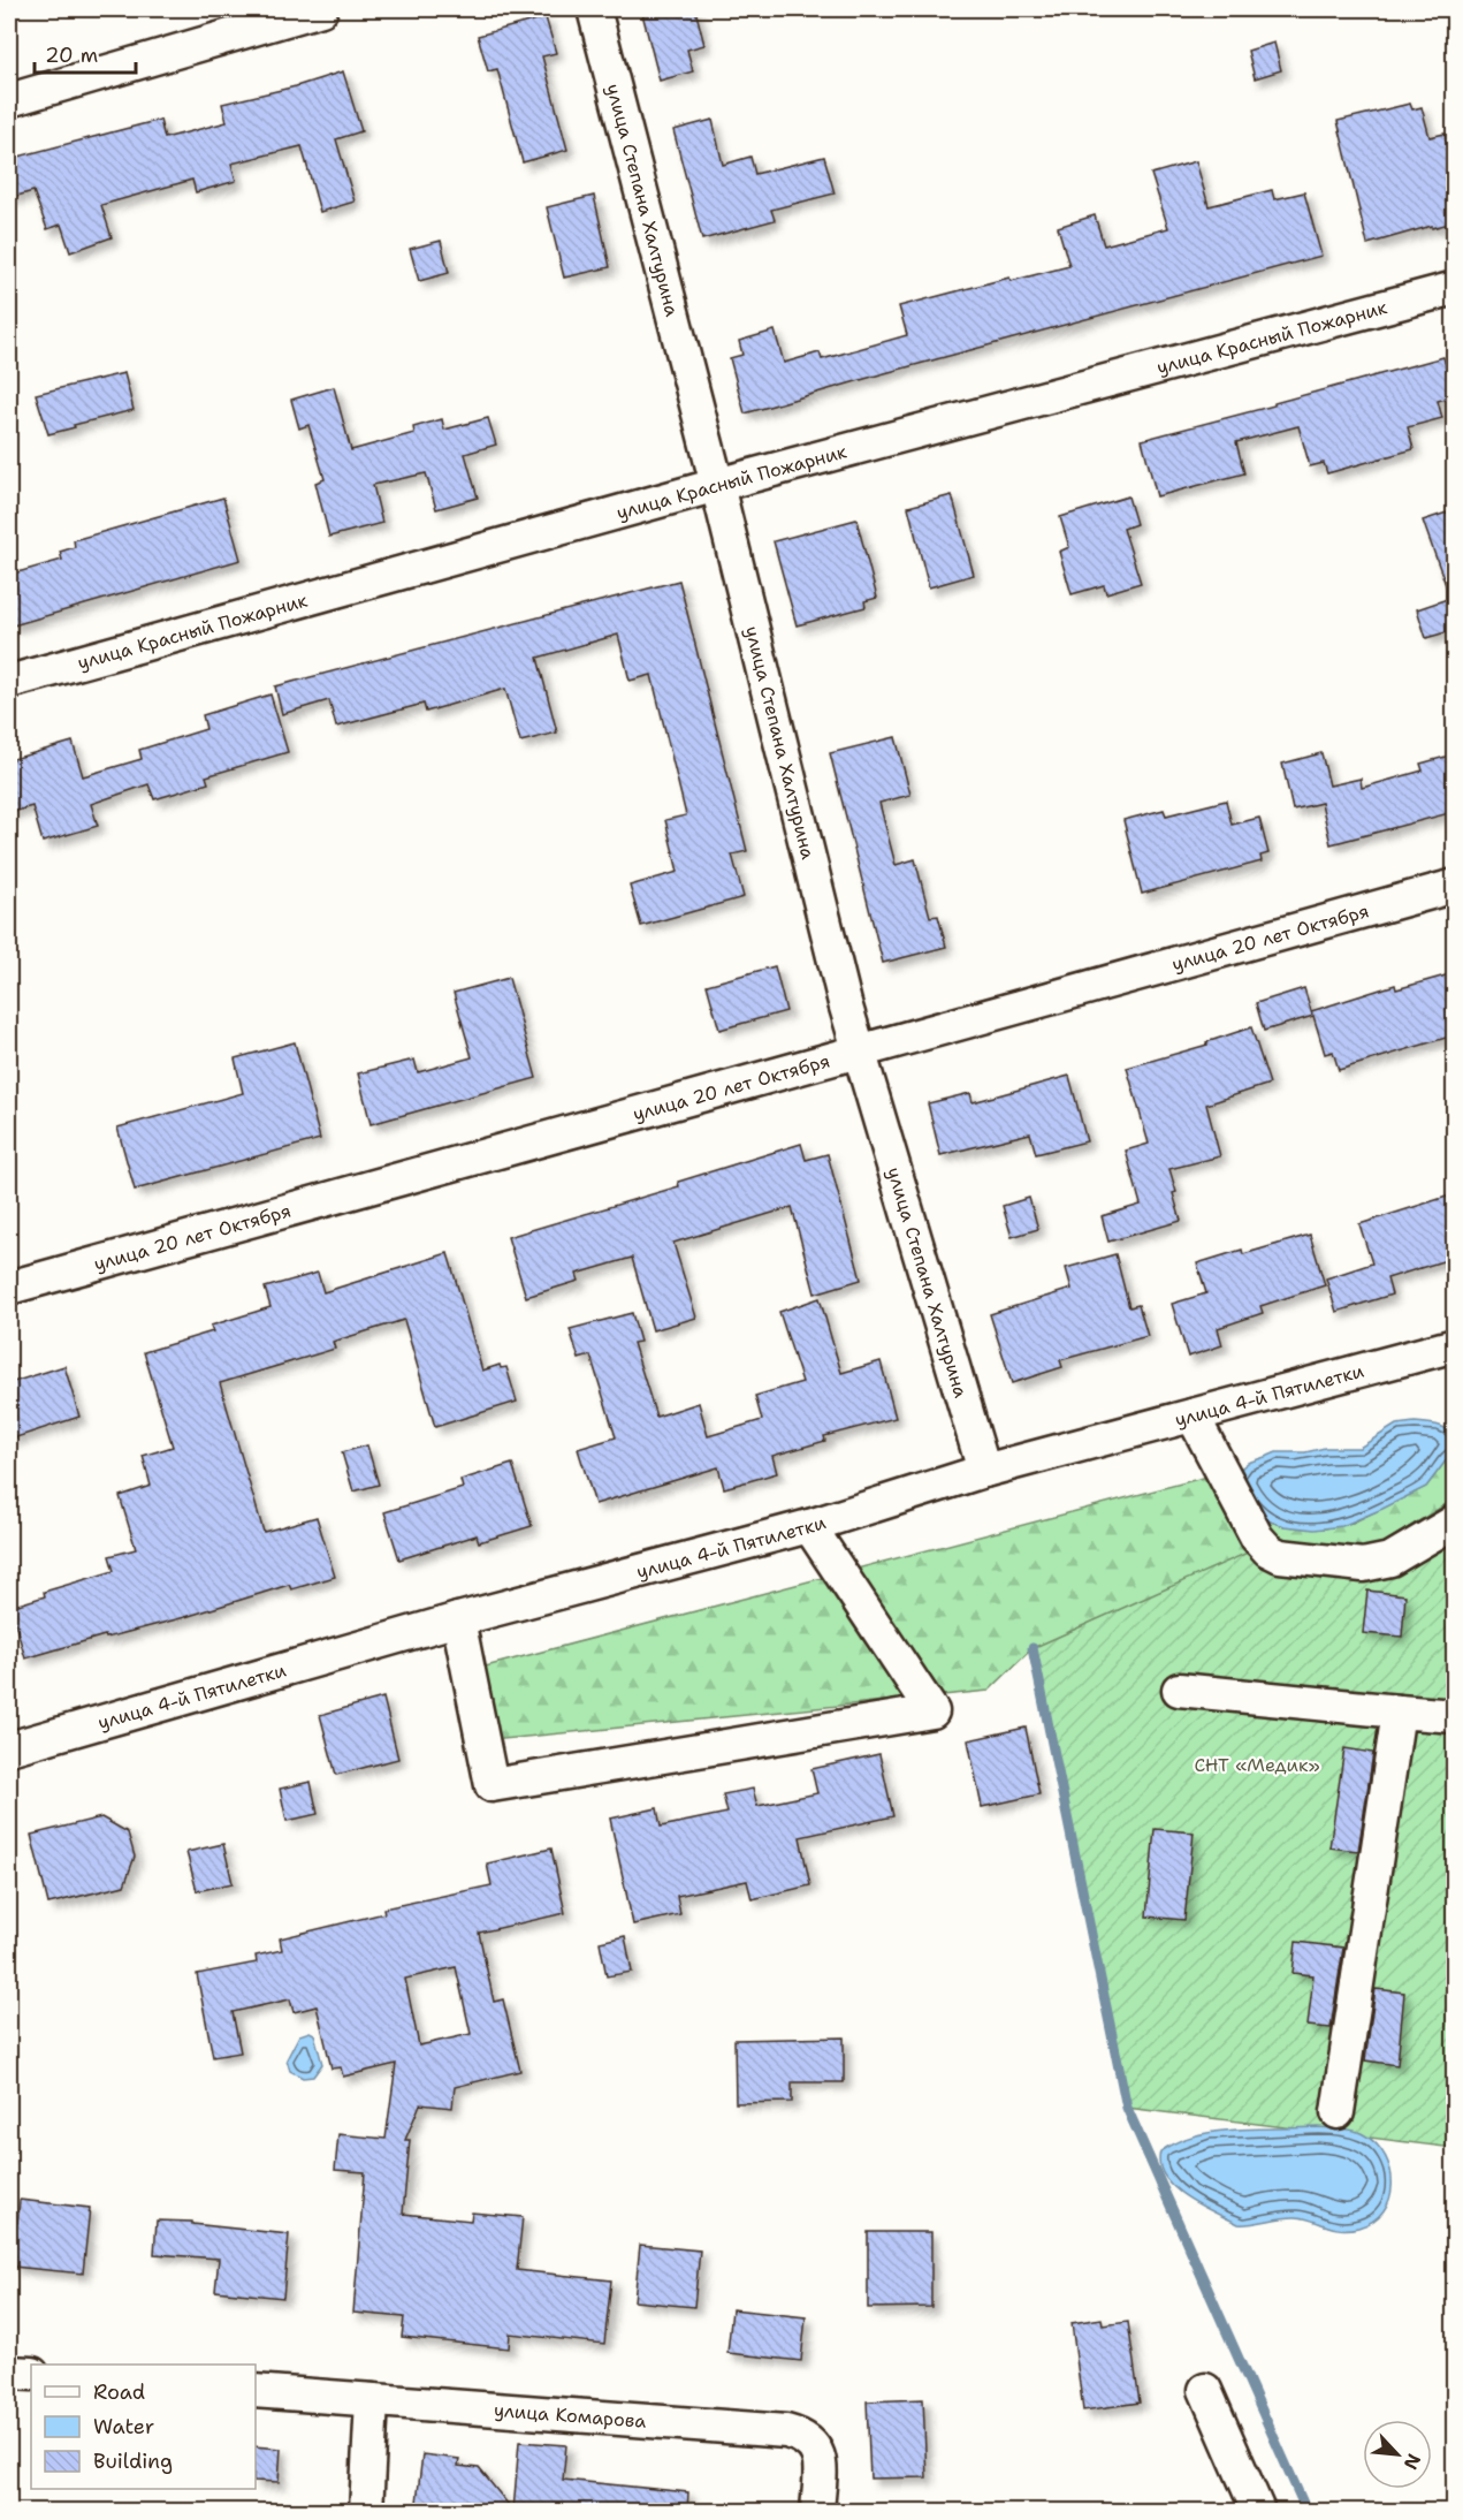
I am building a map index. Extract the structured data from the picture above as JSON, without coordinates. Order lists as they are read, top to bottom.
{
  "streets": {
    "street": [
      "улица Степана Халтурина",
      "улица Красный Пожарник",
      "улица 20 лет Октября",
      "улица 4-й Пятилетки",
      "улица Комарова"
    ]
  },
  "crossings": [
    ["улица Степана Халтурина", "улица Красный Пожарник"],
    ["улица Степана Халтурина", "улица 20 лет Октября"],
    ["улица Степана Халтурина", "улица 4-й Пятилетки"]
  ],
  "parks": ["СНТ «Медик»"],
  "legend": ["Road", "Water", "Building"],
  "scale_bar": "20 m",
  "north": "bottom right"
}
